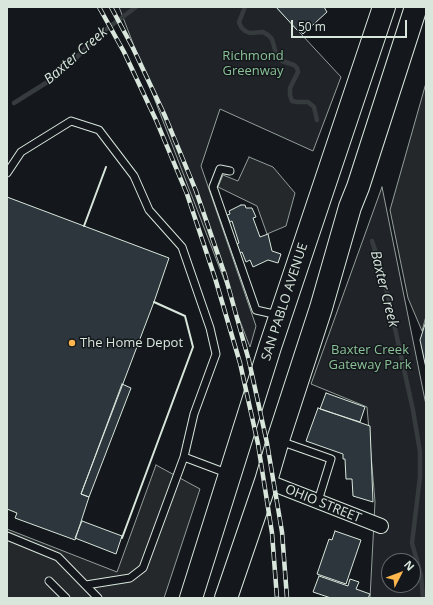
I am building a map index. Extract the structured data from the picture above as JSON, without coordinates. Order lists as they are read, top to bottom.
{
  "streets": {
    "main road": ["SAN PABLO AVENUE"],
    "street": ["OHIO STREET"]
  },
  "water": ["Baxter Creek"],
  "parks": ["Richmond Greenway", "Baxter Creek Gateway Park"],
  "places": ["The Home Depot"],
  "scale_bar": "50 m",
  "north": "top right"
}
